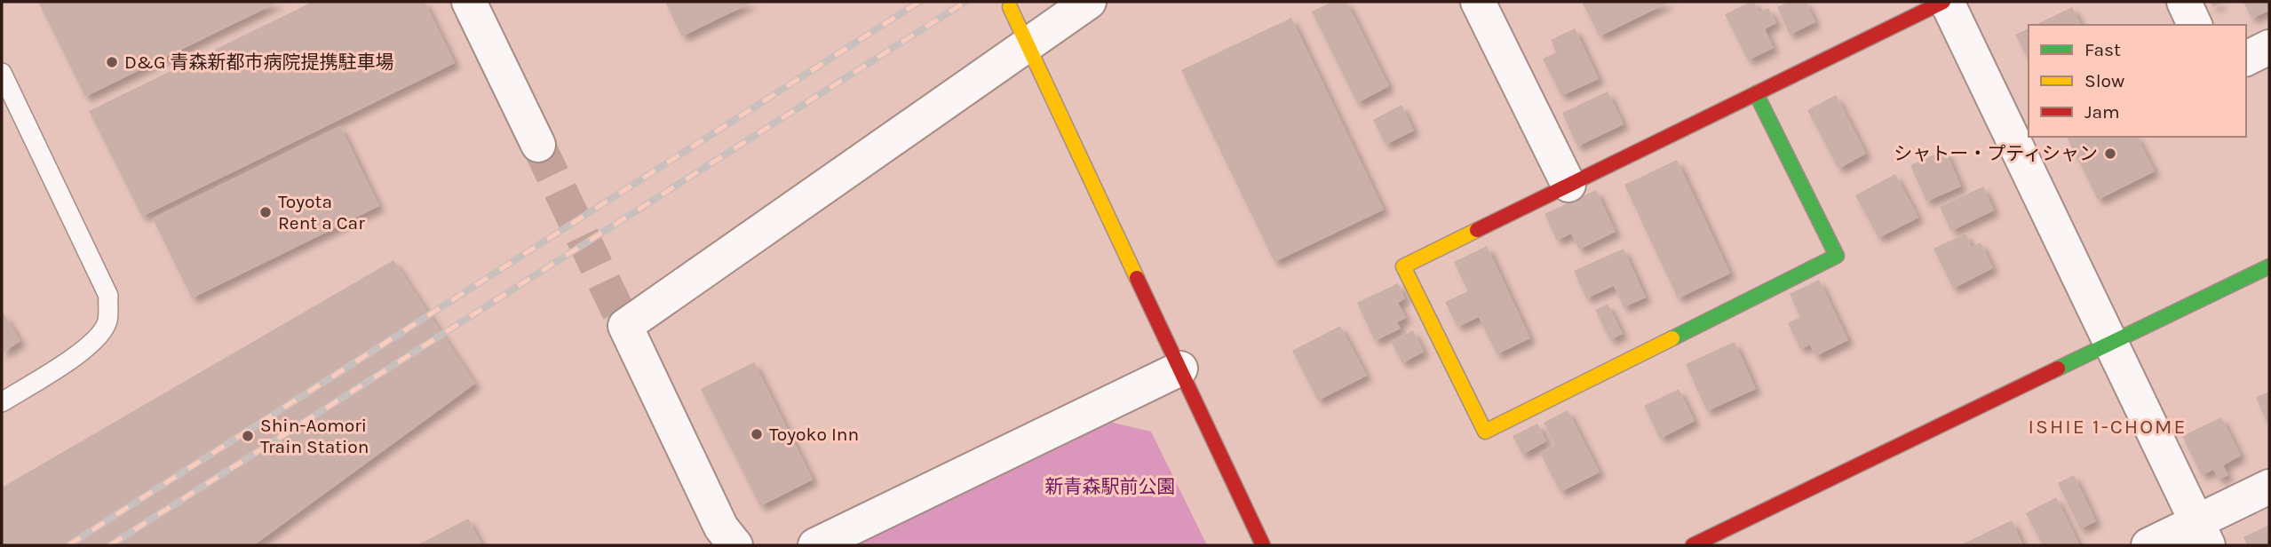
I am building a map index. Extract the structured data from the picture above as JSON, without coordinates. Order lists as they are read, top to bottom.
{
  "districts": ["ISHIE 1-CHOME"],
  "parks": ["新青森駅前公園"],
  "places": [
    "D&G 青森新都市病院提携駐車場",
    "シャトー・プティシャン",
    "Toyota Rent a Car",
    "Toyoko Inn",
    "Shin-Aomori Train Station"
  ],
  "legend": ["Fast", "Slow", "Jam"]
}
